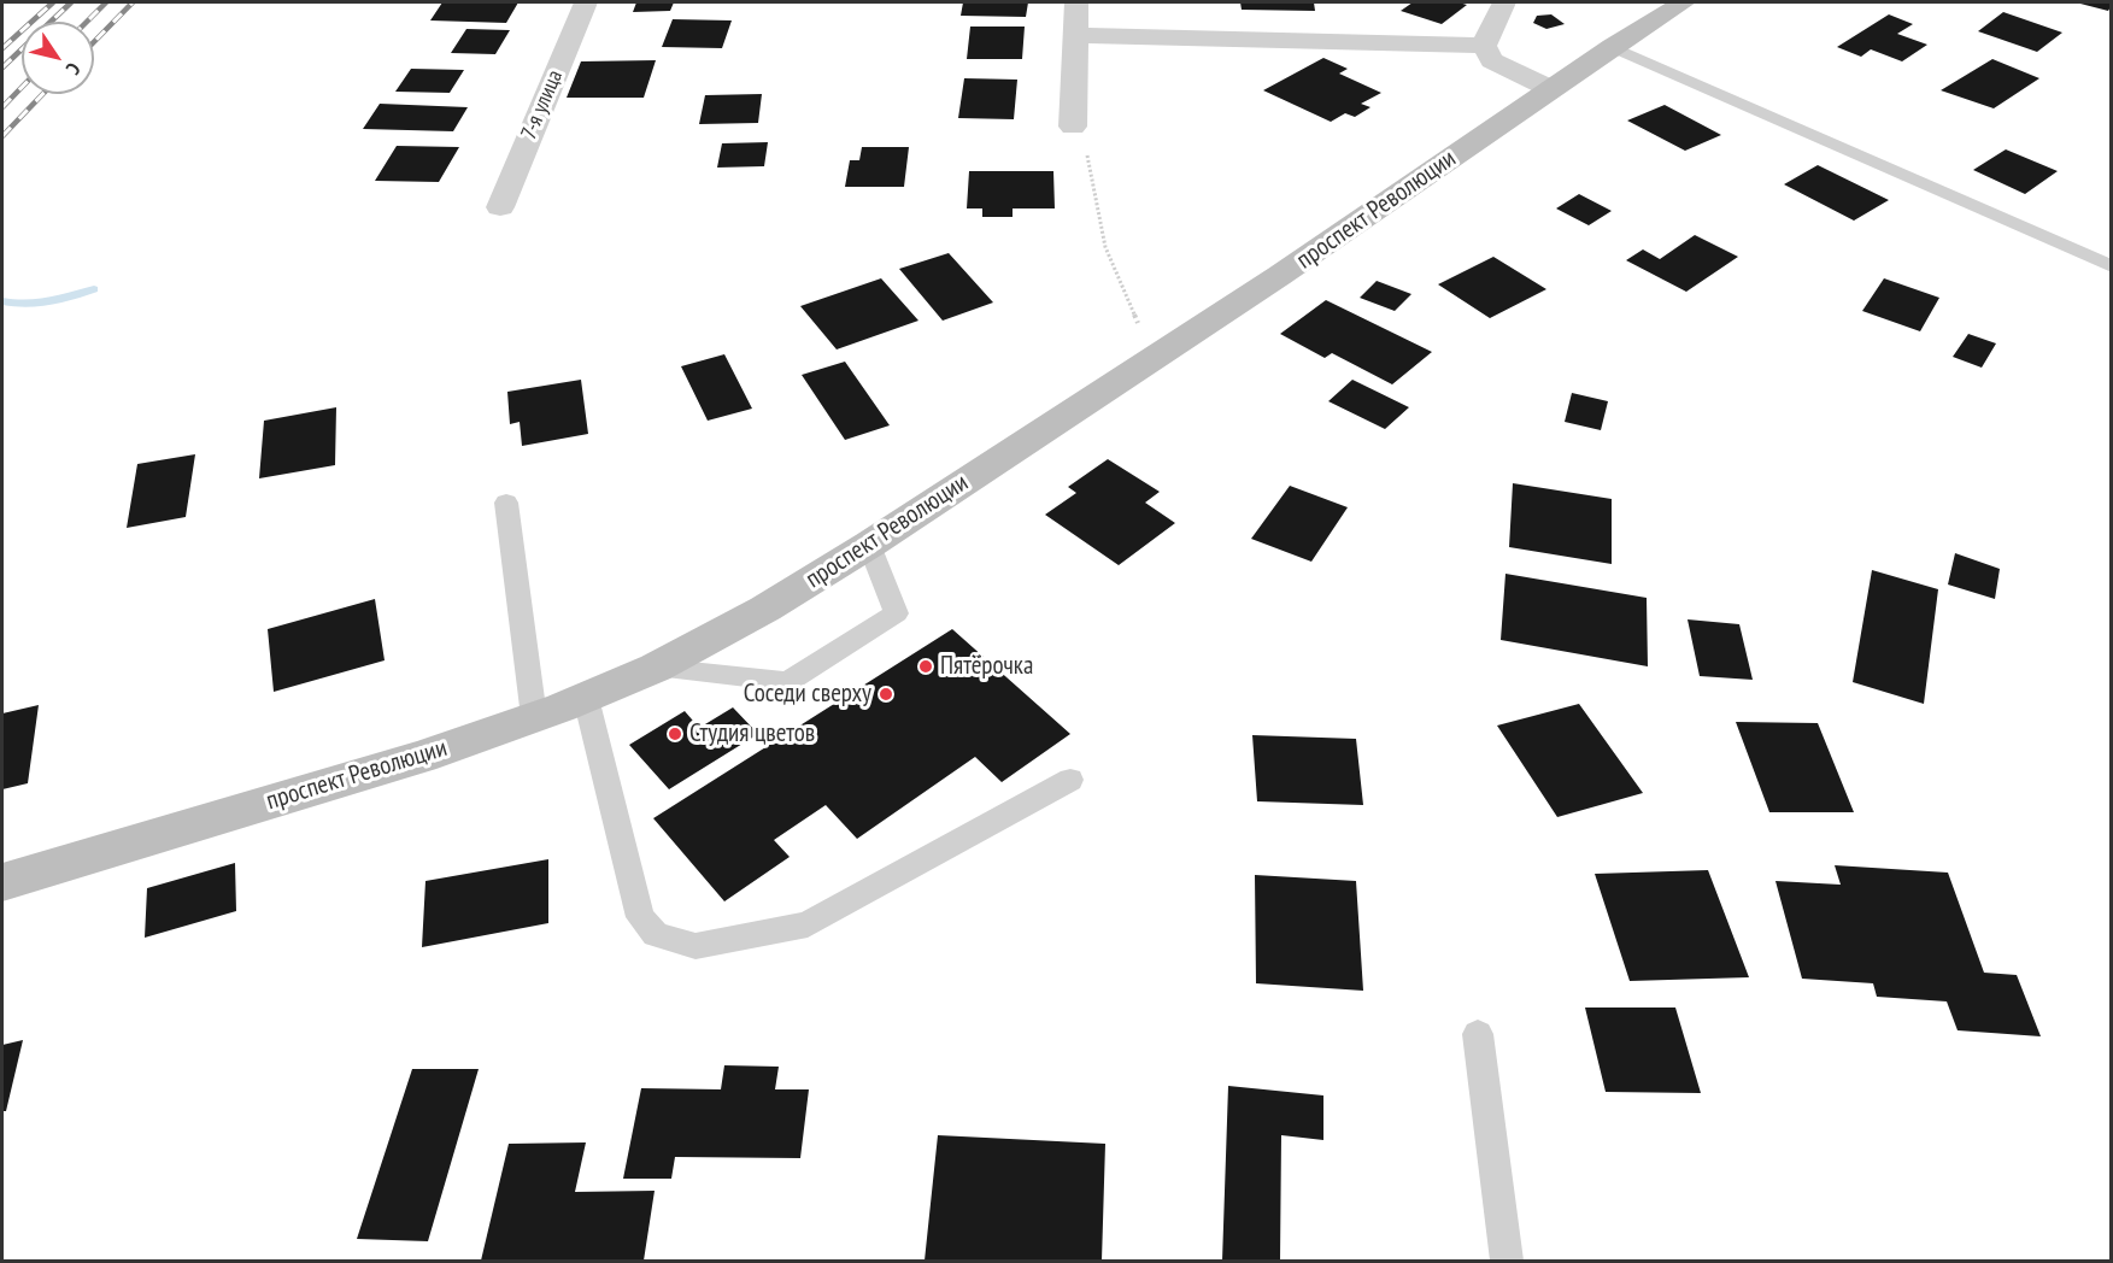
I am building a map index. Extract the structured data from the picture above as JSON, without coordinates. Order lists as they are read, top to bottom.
{
  "streets": {
    "street": ["7-я улица", "проспект Революции"]
  },
  "places": ["Пятёрочка", "Соседи сверху", "Студия цветов"],
  "north": "bottom right"
}
